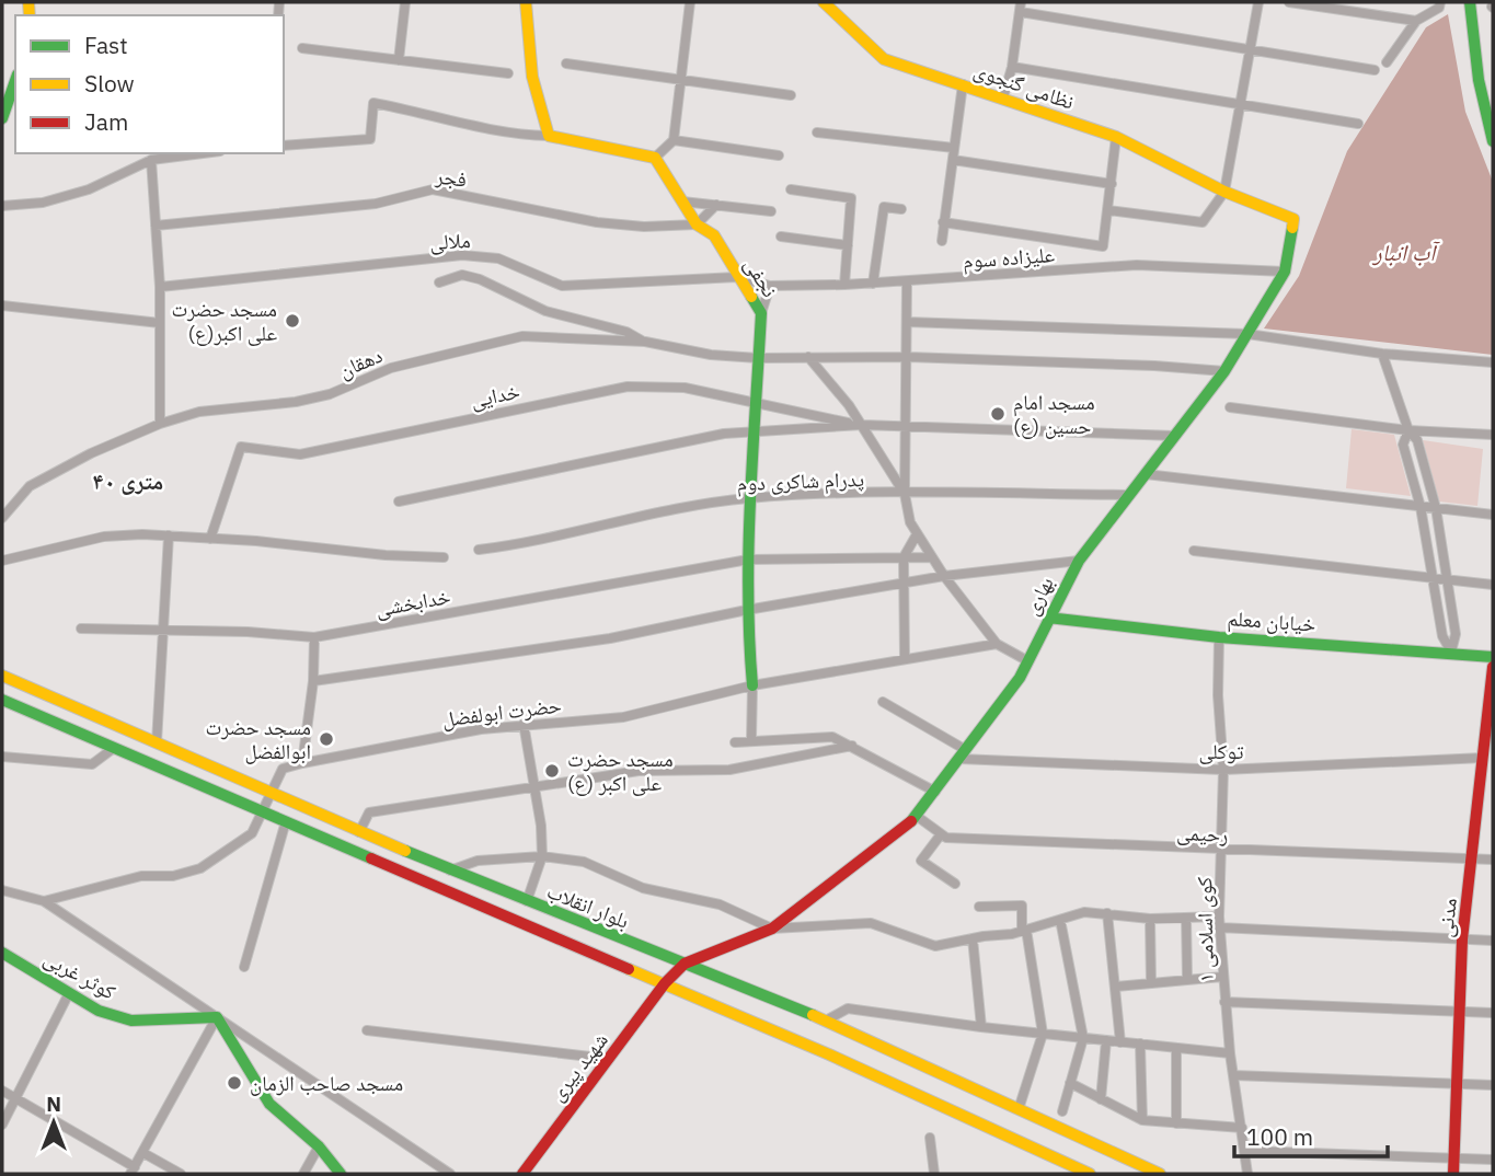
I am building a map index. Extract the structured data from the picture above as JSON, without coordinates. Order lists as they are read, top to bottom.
{
  "streets": {
    "main road": [
      "نظامی گنجوی",
      "نجفی",
      "بهاری",
      "خیابان معلم",
      "بلوار انقلاب",
      "مدنی",
      "کوثر غربی",
      "شهید پیری"
    ],
    "street": [
      "فجر",
      "ملالی",
      "علیزاده سوم",
      "دهقان",
      "خدایی",
      "پدرام شاکری دوم",
      "خدابخشی",
      "حضرت ابولفضل",
      "توکلی",
      "رحیمی",
      "کوی اسلامی ۱"
    ]
  },
  "crossings": [
    ["نظامی گنجوی", "بهاری"],
    ["فجر", "نجفی"],
    ["ملالی", "علیزاده سوم"],
    ["ملالی", "نجفی"],
    ["علیزاده سوم", "نجفی"],
    ["علیزاده سوم", "بهاری"],
    ["نجفی", "دهقان"],
    ["نجفی", "خدایی"],
    ["نجفی", "پدرام شاکری دوم"],
    ["نجفی", "خدابخشی"],
    ["نجفی", "حضرت ابولفضل"],
    ["دهقان", "بهاری"],
    ["پدرام شاکری دوم", "بهاری"],
    ["بهاری", "خیابان معلم"],
    ["بهاری", "توکلی"],
    ["بهاری", "رحیمی"],
    ["بهاری", "بلوار انقلاب"],
    ["بهاری", "شهید پیری"],
    ["خیابان معلم", "کوی اسلامی ۱"],
    ["حضرت ابولفضل", "بلوار انقلاب"],
    ["توکلی", "مدنی"],
    ["توکلی", "کوی اسلامی ۱"],
    ["رحیمی", "مدنی"],
    ["رحیمی", "کوی اسلامی ۱"],
    ["بلوار انقلاب", "شهید پیری"]
  ],
  "districts": ["۴۰ متری"],
  "water": ["آب انبار"],
  "places": [
    "مسجد حضرت علی اکبر(ع)",
    "مسجد امام حسین (ع)",
    "مسجد حضرت ابوالفضل",
    "مسجد حضرت علی اکبر (ع)",
    "مسجد صاحب الزمان"
  ],
  "legend": ["Fast", "Slow", "Jam"],
  "scale_bar": "100 m",
  "north": "top"
}
